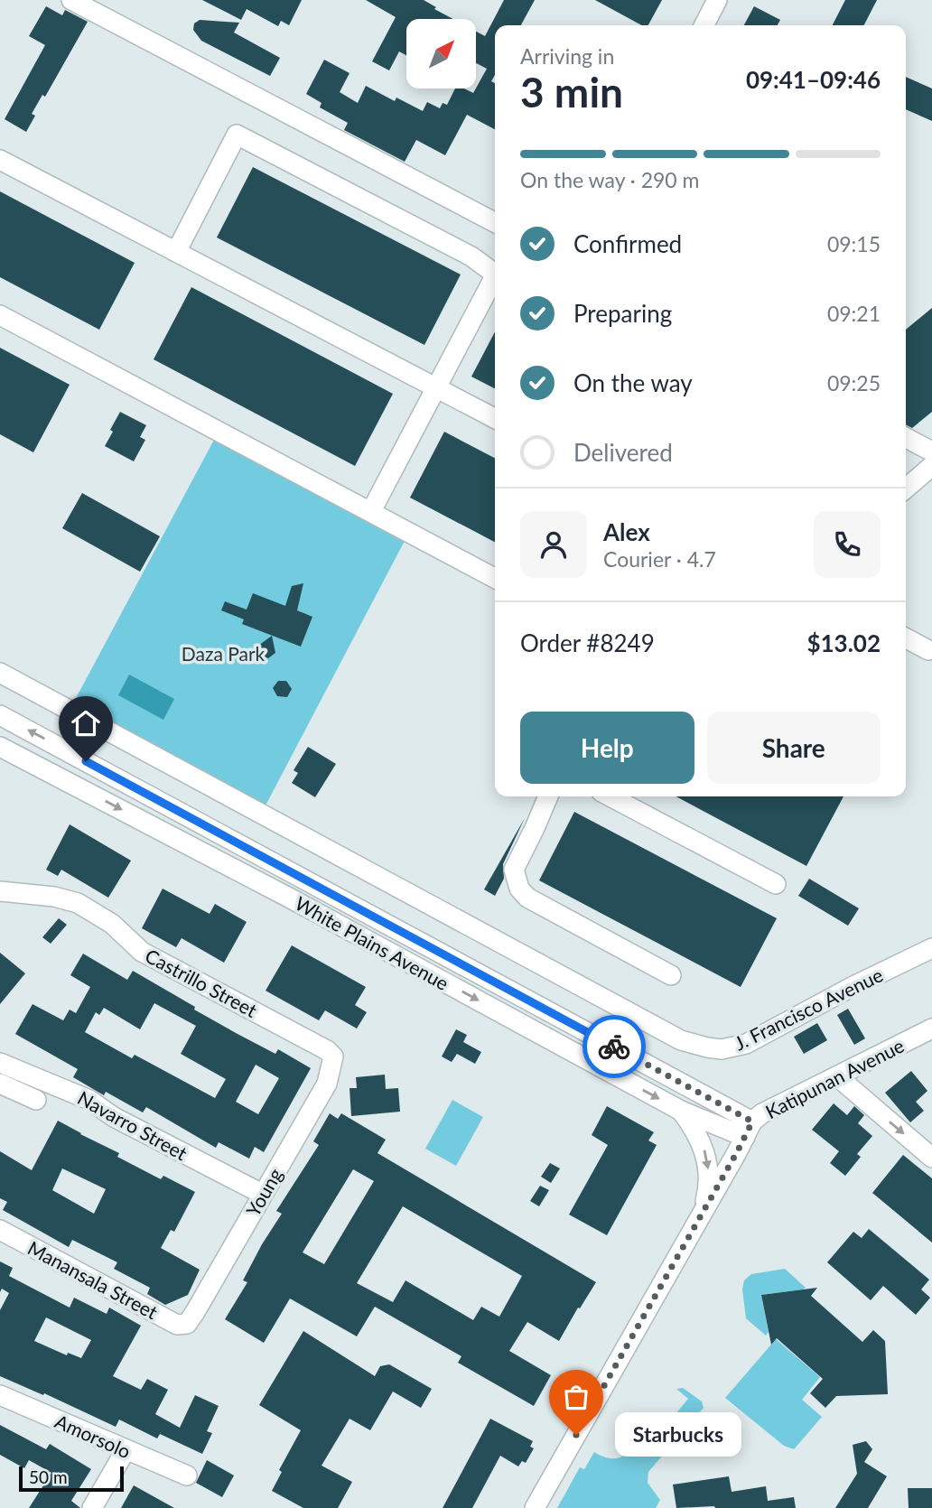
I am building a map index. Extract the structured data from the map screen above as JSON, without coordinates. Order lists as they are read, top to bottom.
{
  "streets": {
    "street": [
      "White Plains Avenue",
      "Castrillo Street",
      "J. Francisco Avenue",
      "Katipunan Avenue",
      "Navarro Street",
      "Young",
      "Manansala Street",
      "Amorsolo"
    ]
  },
  "crossings": [
    ["White Plains Avenue", "Katipunan Avenue"],
    ["Castrillo Street", "Young"],
    ["Navarro Street", "Young"],
    ["Young", "Manansala Street"]
  ],
  "parks": ["Daza Park"],
  "places": ["Starbucks"],
  "scale_bar": "50 m",
  "north": "top right",
  "page": {
    "heading": ["3 min", "Arriving in", "09:41–09:46"],
    "panel": [
      "Alex",
      "Courier · 4.7",
      "Order #8249",
      "$13.02"
    ],
    "bar": "On the way · 290 m",
    "list": [
      ["Confirmed", "09:15"],
      ["Preparing", "09:21"],
      ["On the way", "09:25"],
      "Delivered"
    ],
    "buttons": ["Help", "Share"],
    "bubble": "Starbucks",
    "scale": "50 m"
  }
}
